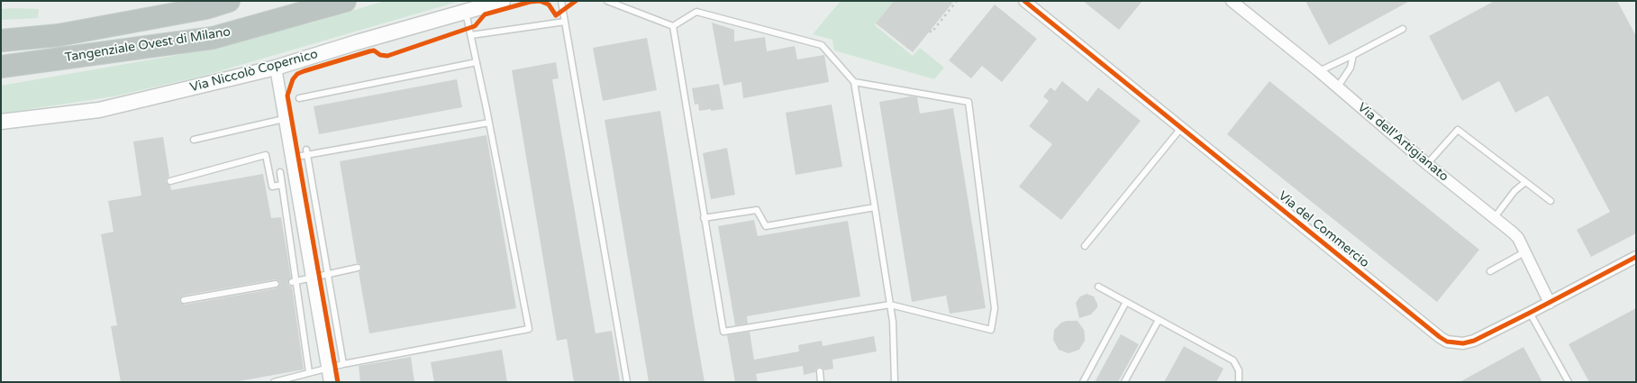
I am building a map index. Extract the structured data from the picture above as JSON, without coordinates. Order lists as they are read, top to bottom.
{
  "streets": {
    "highway": ["Tangenziale Ovest di Milano"],
    "street": ["Via Niccolò Copernico", "Via dell'Artigianato", "Via del Commercio"]
  },
  "crossings": [
    ["Via dell'Artigianato", "Via del Commercio"]
  ]
}
